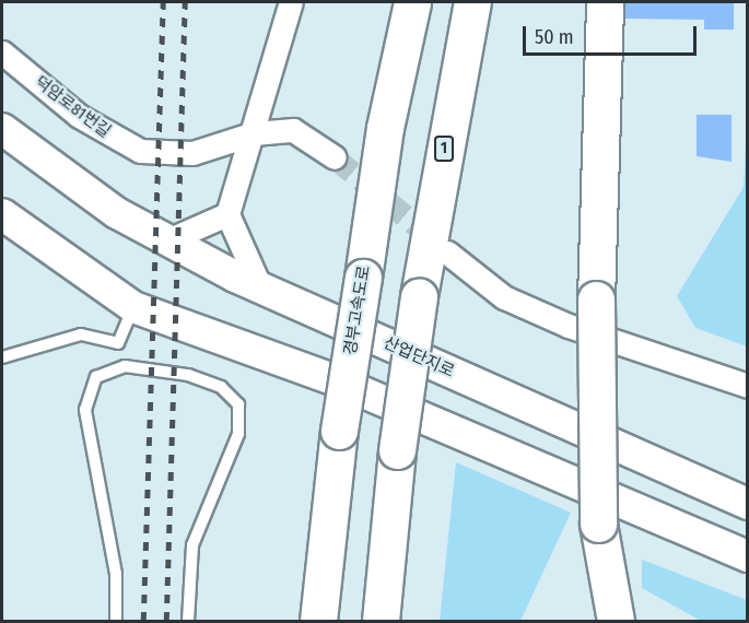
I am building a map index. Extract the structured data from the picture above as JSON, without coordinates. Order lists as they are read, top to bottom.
{
  "streets": {
    "highway": ["1", "경부고속도로"],
    "main road": ["산업단지로"],
    "street": ["덕암로81번길"]
  },
  "scale_bar": "50 m"
}
